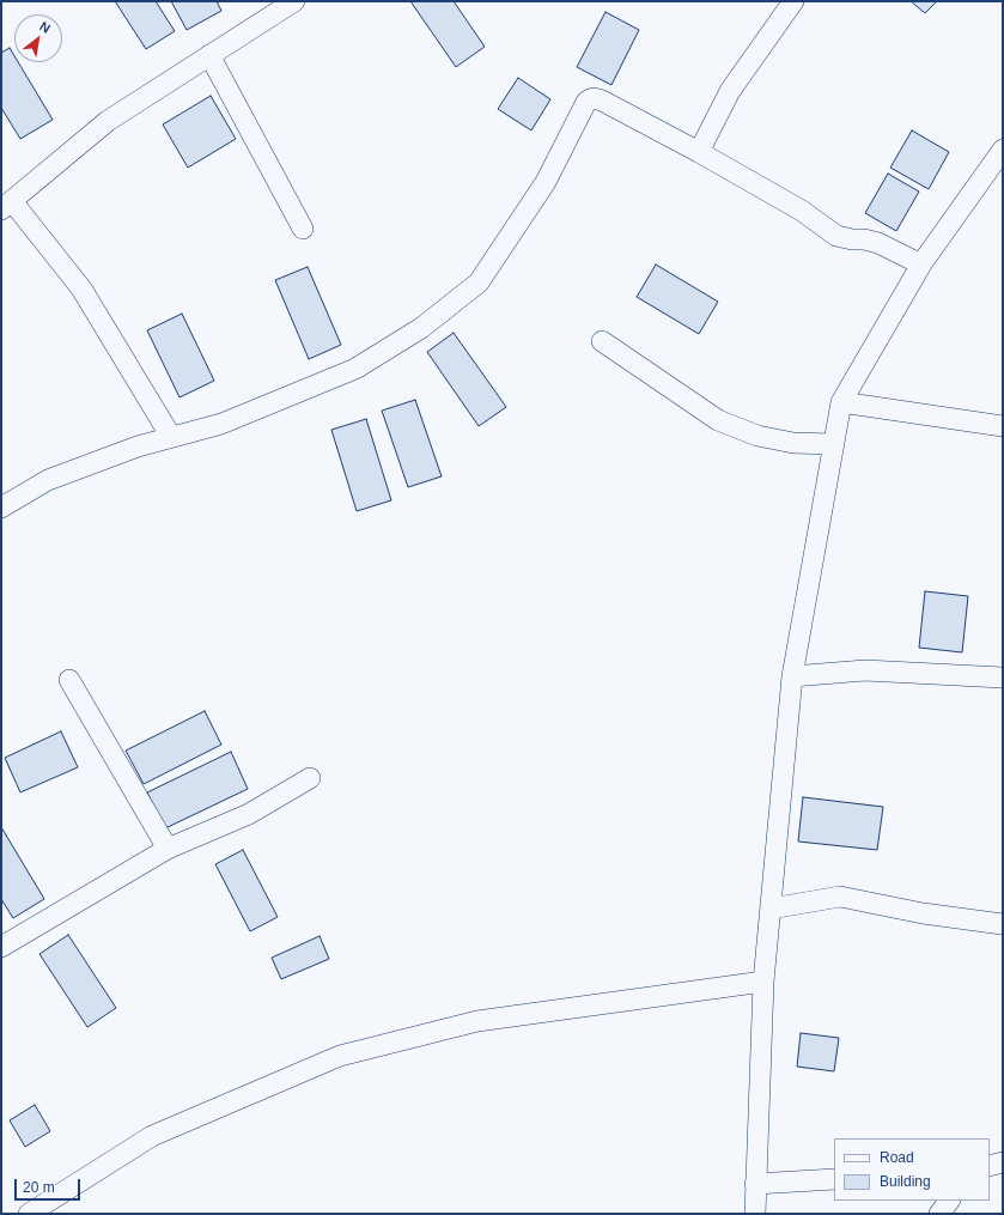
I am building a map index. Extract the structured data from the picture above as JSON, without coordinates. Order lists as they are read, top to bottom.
{
  "legend": ["Road", "Building"],
  "scale_bar": "20 m",
  "north": "top right"
}
